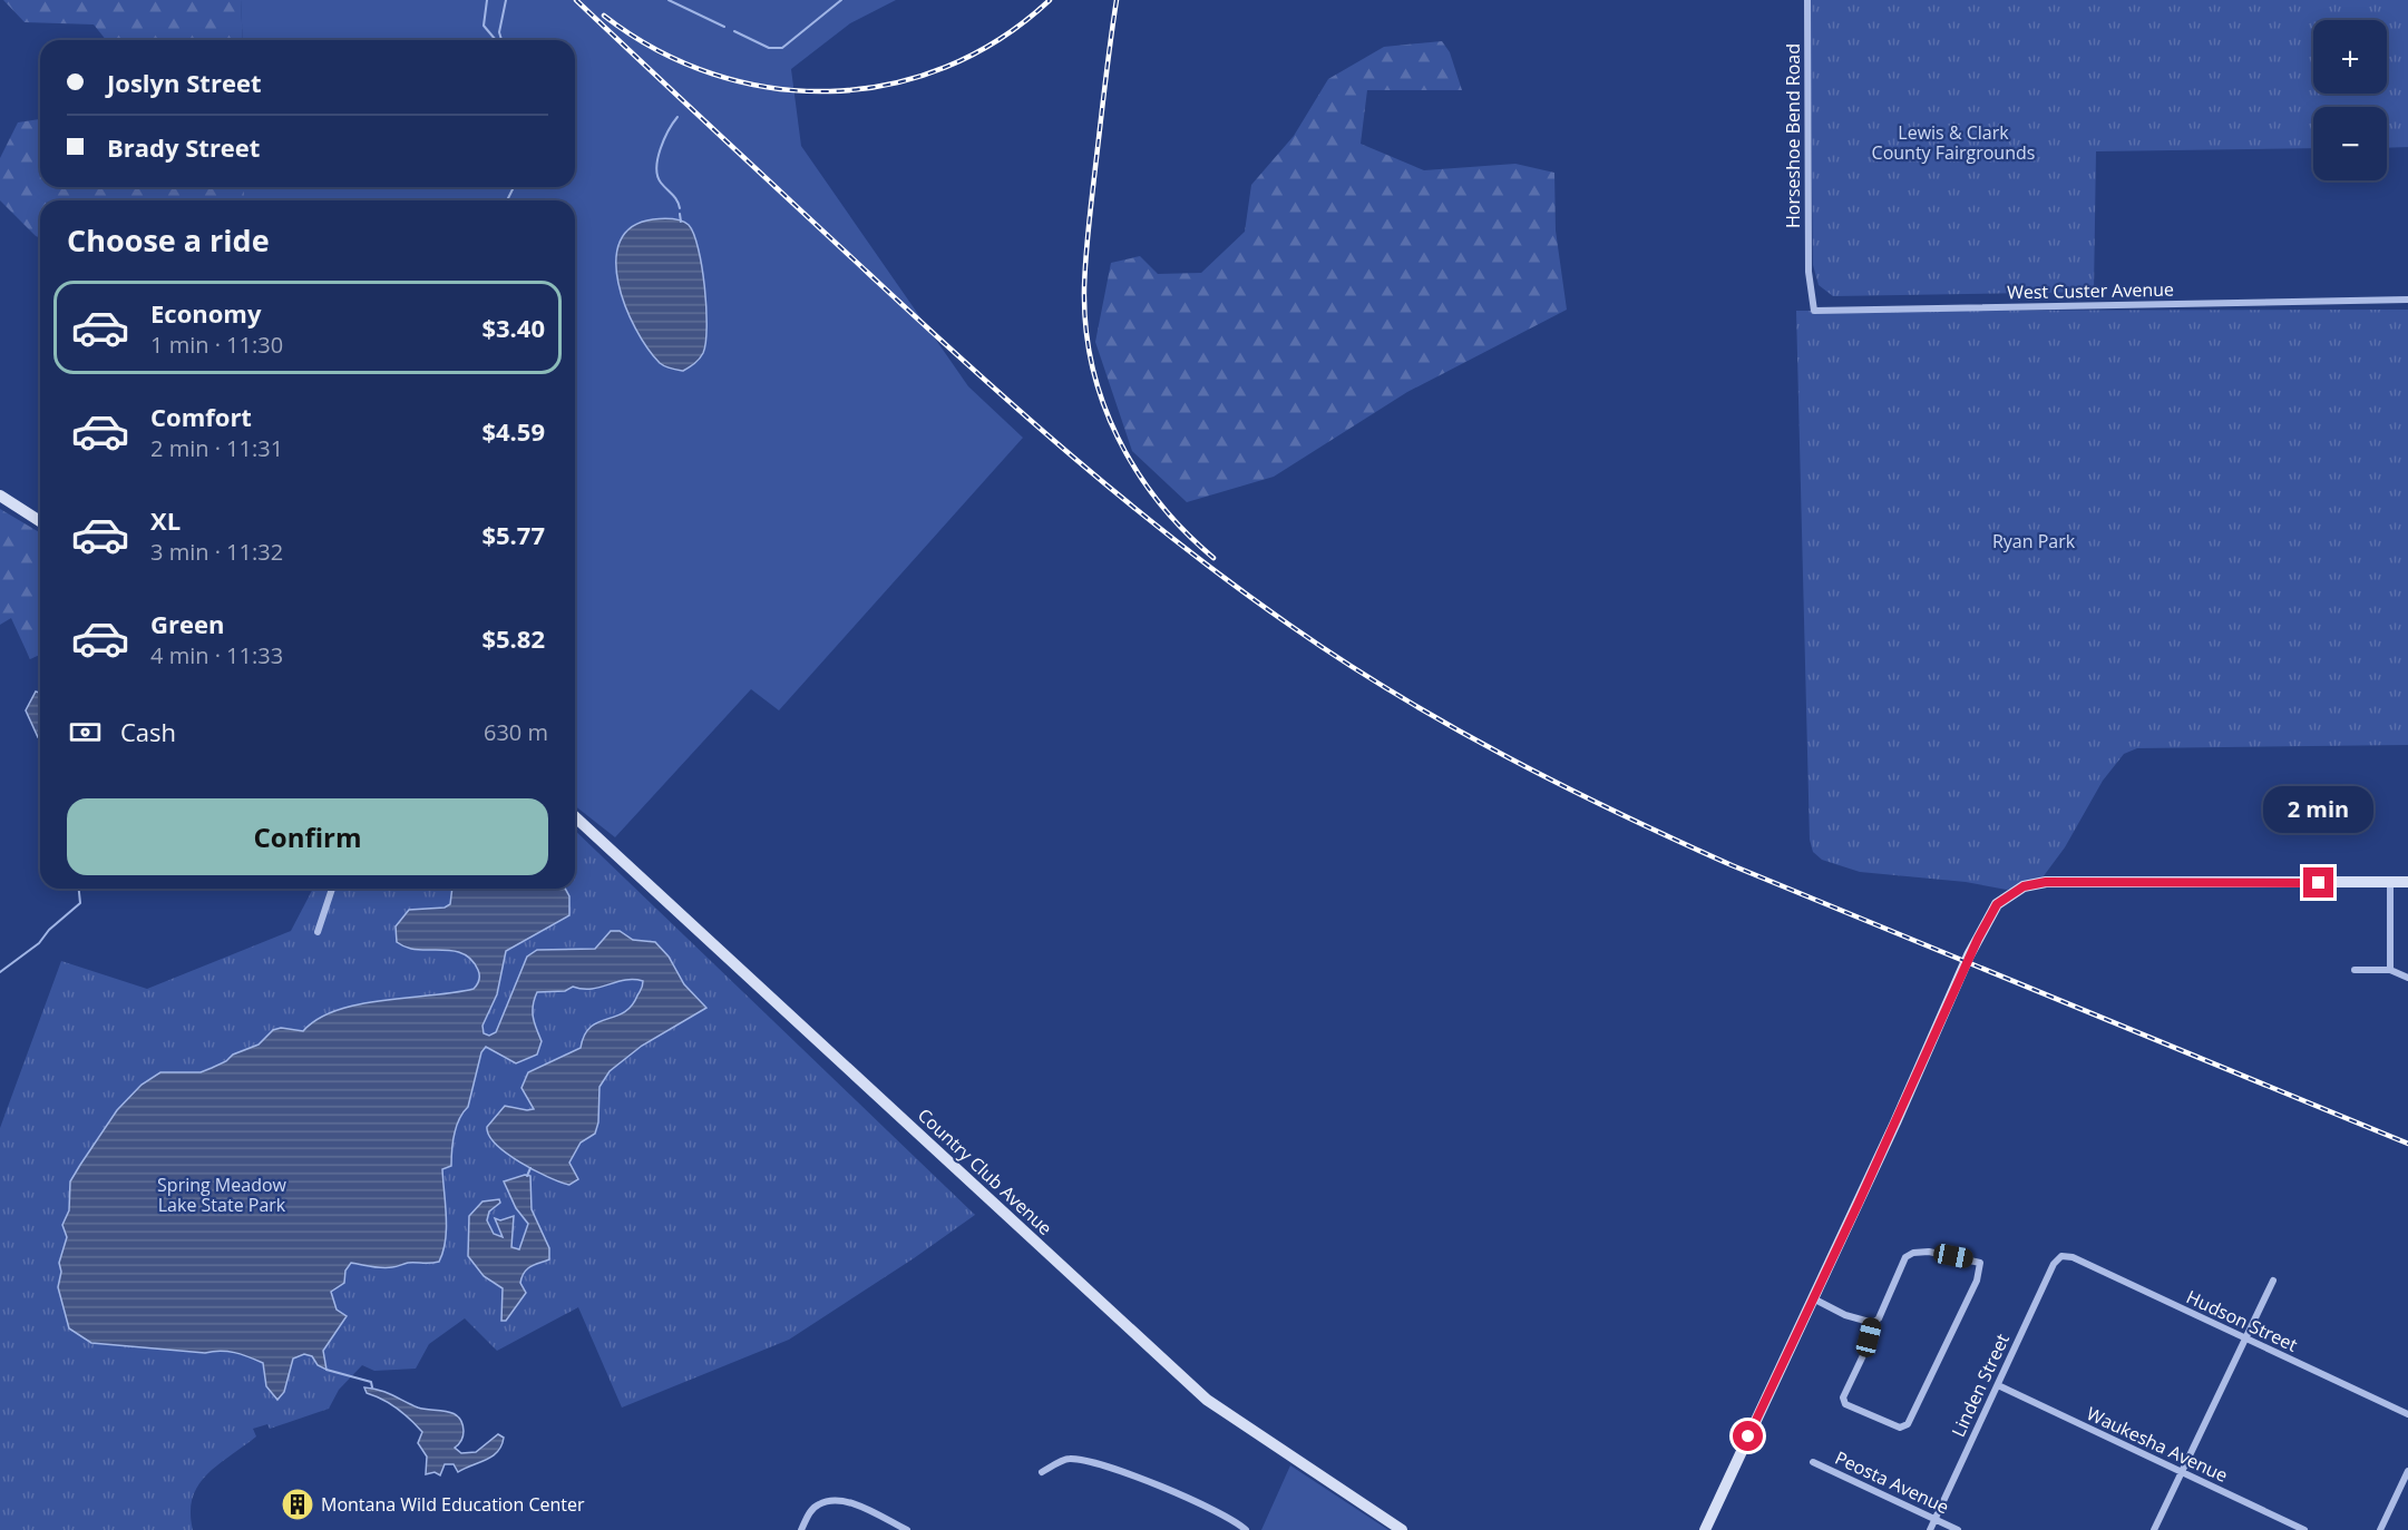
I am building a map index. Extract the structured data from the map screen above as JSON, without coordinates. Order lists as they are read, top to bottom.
{
  "streets": {
    "street": [
      "Horseshoe Bend Road",
      "West Custer Avenue",
      "Country Club Avenue",
      "Hudson Street",
      "Linden Street",
      "Waukesha Avenue",
      "Peosta Avenue"
    ]
  },
  "crossings": [
    ["Horseshoe Bend Road", "West Custer Avenue"],
    ["Hudson Street", "Linden Street"],
    ["Linden Street", "Waukesha Avenue"],
    ["Linden Street", "Peosta Avenue"]
  ],
  "parks": ["Lewis & Clark County Fairgrounds", "Ryan Park", "Spring Meadow Lake State Park"],
  "places": {
    "building": ["Montana Wild Education Center"]
  },
  "page": {
    "map_buttons": ["+", "−"],
    "banner": ["Joslyn Street", "Brady Street"],
    "heading": "Choose a ride",
    "list": [
      {
        "name": "Economy",
        "note": "1 min · 11:30",
        "value": "$3.40"
      },
      {
        "name": "Comfort",
        "note": "2 min · 11:31",
        "value": "$4.59"
      },
      {
        "name": "XL",
        "note": "3 min · 11:32",
        "value": "$5.77"
      },
      {
        "name": "Green",
        "note": "4 min · 11:33",
        "value": "$5.82"
      }
    ],
    "pay": ["Cash", "630 m"],
    "buttons": "Confirm",
    "bubble": "2 min"
  }
}
